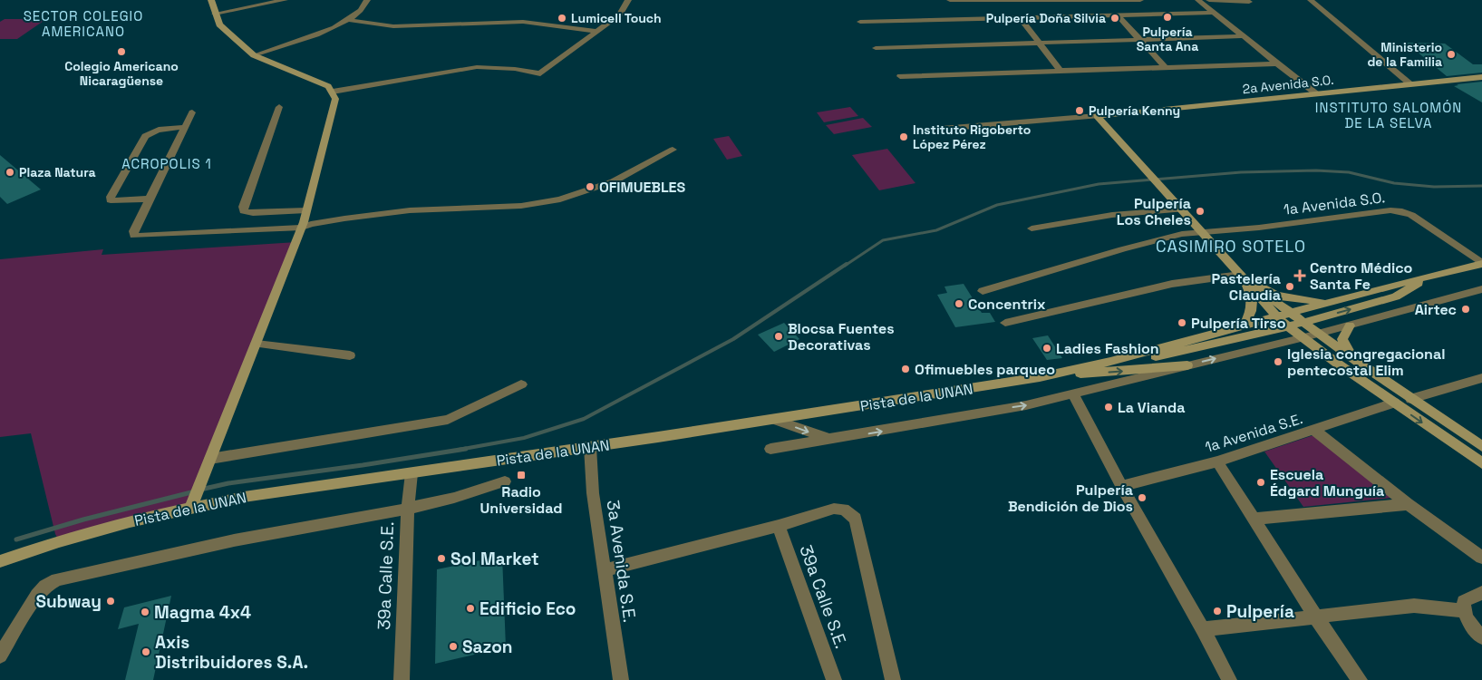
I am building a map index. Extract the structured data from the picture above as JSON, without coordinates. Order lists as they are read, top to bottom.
{
  "streets": {
    "main road": ["2a Avenida S.O.", "Pista de la UNAN"],
    "street": [
      "1a Avenida S.O.",
      "1a Avenida S.E.",
      "3a Avenida S.E.",
      "39a Calle S.E."
    ]
  },
  "crossings": [
    ["1a Avenida S.O.", "Pista de la UNAN"],
    ["Pista de la UNAN", "3a Avenida S.E."],
    ["Pista de la UNAN", "39a Calle S.E."]
  ],
  "districts": [
    "SECTOR COLEGIO AMERICANO",
    "INSTITUTO SALOMÓN DE LA SELVA",
    "ACROPOLIS 1",
    "CASIMIRO SOTELO"
  ],
  "places": {
    "other": [
      "Pulpería Santa Ana",
      "Lumicell Touch",
      "Pulpería Doña Silvia",
      "Colegio Americano Nicaragüense",
      "Ministerio de la Familia",
      "Pulpería Kenny",
      "Instituto Rigoberto López Pérez",
      "Plaza Natura",
      "OFIMUEBLES",
      "Pulpería Los Cheles",
      "Pastelería Claudia",
      "Concentrix",
      "Airtec",
      "Pulpería Tirso",
      "Blocsa Fuentes Decorativas",
      "Ladies Fashion",
      "Iglesia congregacional pentecostal Elim",
      "Ofimuebles parqueo",
      "La Vianda",
      "Escuela Édgard Munguía",
      "Pulpería Bendición de Dios",
      "Sol Market",
      "Subway",
      "Edificio Eco",
      "Pulpería",
      "Magma 4x4",
      "Sazon",
      "Axis Distribuidores S.A."
    ],
    "health": ["Centro Médico Santa Fe"],
    "transit": ["Radio Universidad"]
  }
}
